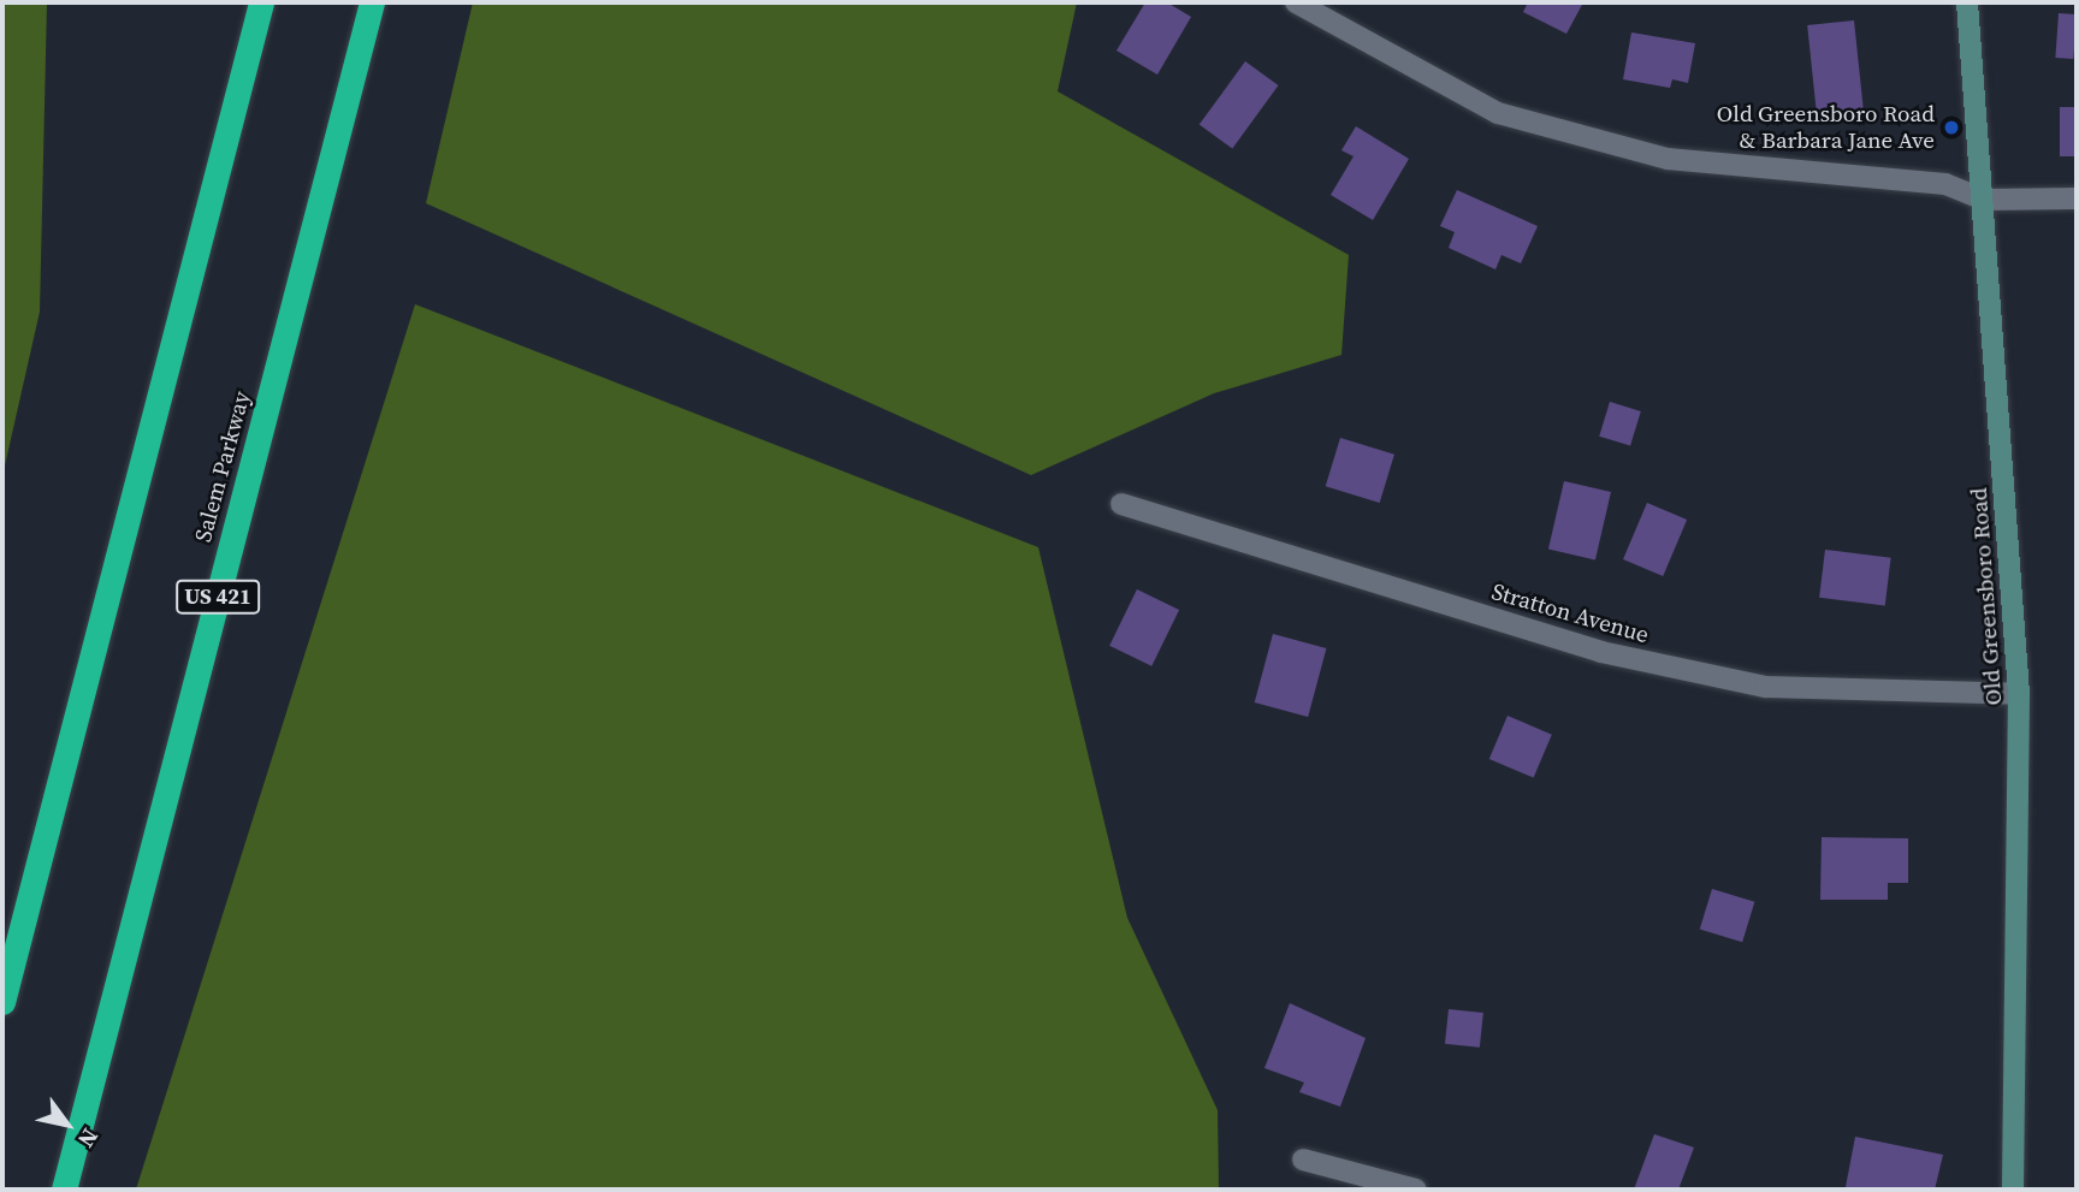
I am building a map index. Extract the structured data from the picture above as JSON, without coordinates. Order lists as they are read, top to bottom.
{
  "streets": {
    "highway": ["Salem Parkway", "US 421"],
    "street": ["Old Greensboro Road", "Stratton Avenue"]
  },
  "crossings": [
    ["Old Greensboro Road", "Stratton Avenue"]
  ],
  "places": ["Old Greensboro Road & Barbara Jane Ave"],
  "north": "bottom right"
}
